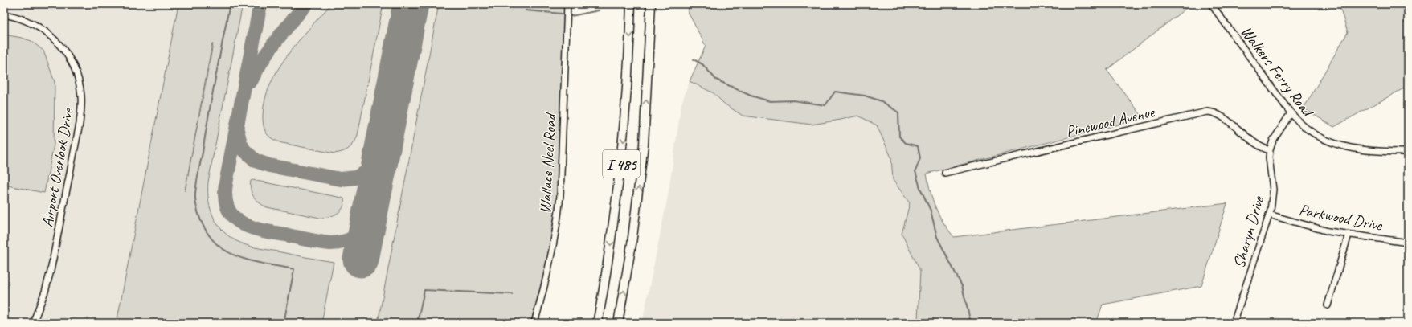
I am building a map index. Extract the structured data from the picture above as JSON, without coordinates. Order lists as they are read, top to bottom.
{
  "streets": {
    "highway": ["I 485"],
    "street": [
      "Walkers Ferry Road",
      "Pinewood Avenue",
      "Wallace Neel Road",
      "Airport Overlook Drive",
      "Parkwood Drive",
      "Sharyn Drive"
    ]
  },
  "crossings": [
    ["Walkers Ferry Road", "Sharyn Drive"],
    ["Pinewood Avenue", "Sharyn Drive"],
    ["Parkwood Drive", "Sharyn Drive"]
  ]
}
